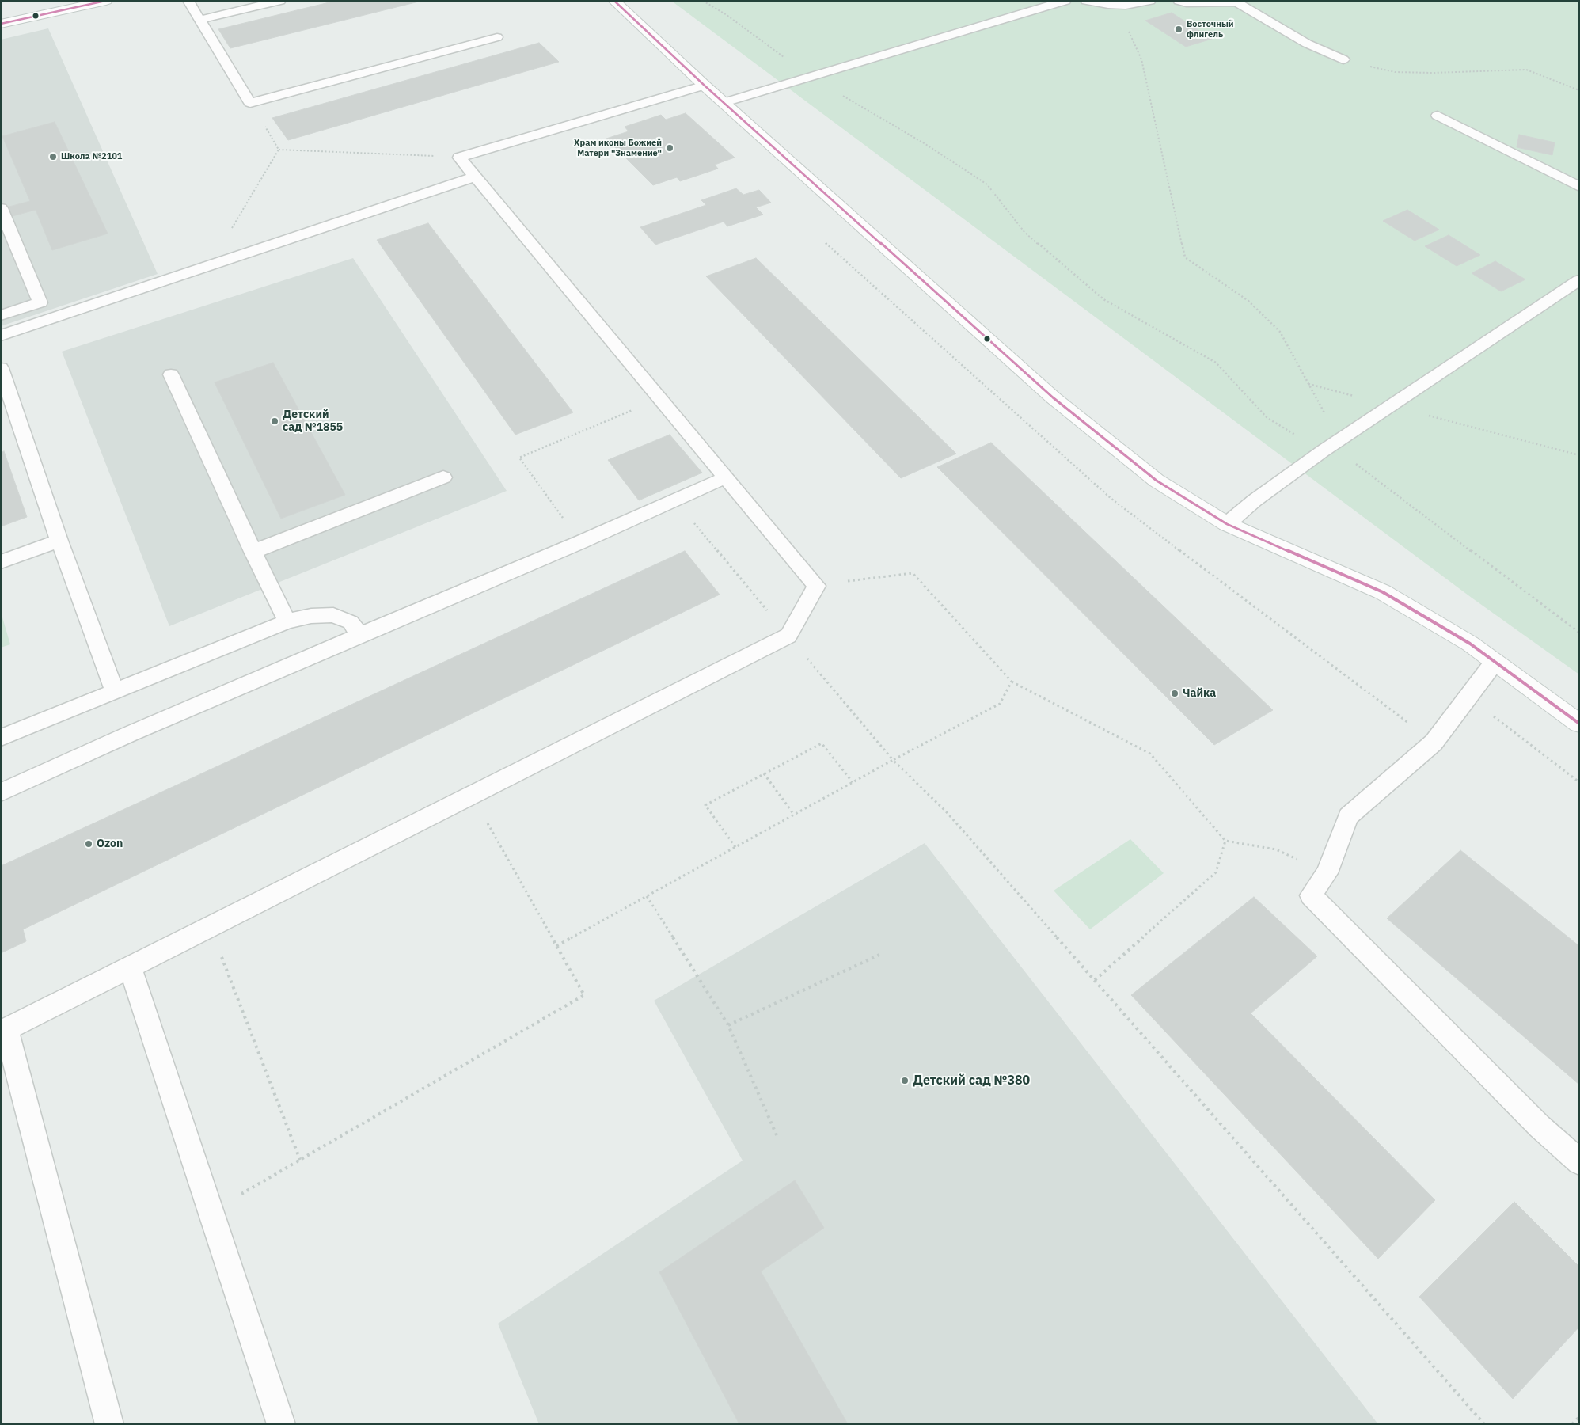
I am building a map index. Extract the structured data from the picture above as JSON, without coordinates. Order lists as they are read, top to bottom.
{
  "places": [
    "Восточный флигель",
    "Храм иконы Божией Матери \"Знамение\"",
    "Школа №2101",
    "Детский сад №1855",
    "Чайка",
    "Ozon",
    "Детский сад №380"
  ]
}
